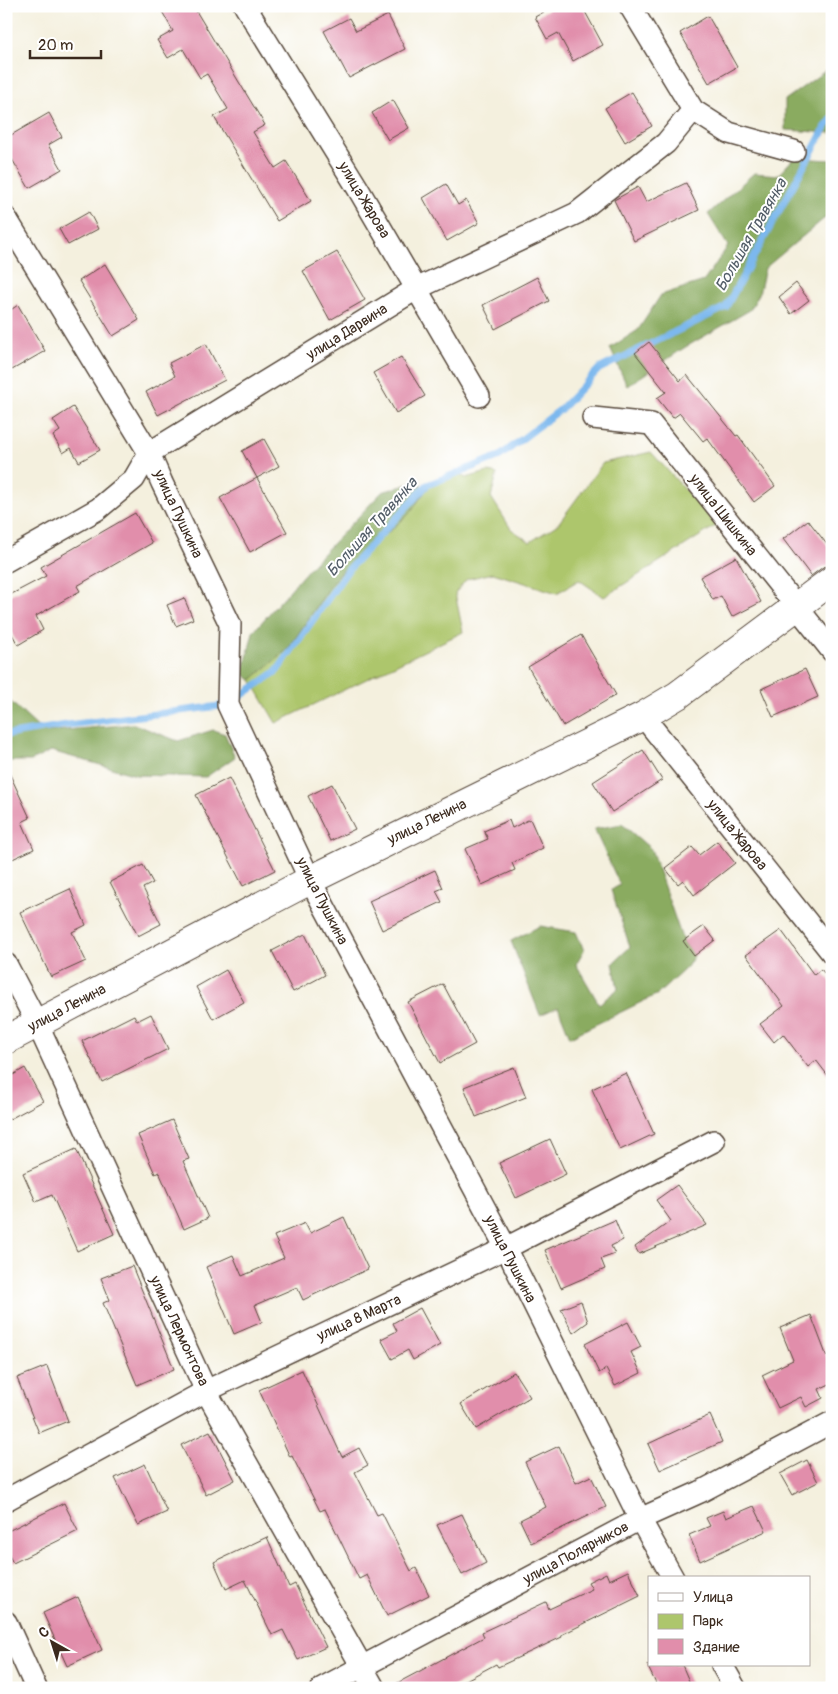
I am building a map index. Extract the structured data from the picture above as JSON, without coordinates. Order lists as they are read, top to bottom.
{
  "streets": {
    "street": [
      "улица Жарова",
      "улица Дарвина",
      "улица Пушкина",
      "улица Шишкина",
      "улица Ленина",
      "улица 8 Марта",
      "улица Лермонтова",
      "улица Полярников"
    ]
  },
  "crossings": [
    ["улица Жарова", "улица Дарвина"],
    ["улица Жарова", "улица Ленина"],
    ["улица Дарвина", "улица Пушкина"],
    ["улица Пушкина", "улица Ленина"],
    ["улица Пушкина", "улица 8 Марта"],
    ["улица Пушкина", "улица Полярников"],
    ["улица Шишкина", "улица Ленина"],
    ["улица Ленина", "улица Лермонтова"],
    ["улица 8 Марта", "улица Лермонтова"],
    ["улица Лермонтова", "улица Полярников"]
  ],
  "water": ["Большая Травянка"],
  "legend": ["Улица", "Парк", "Здание"],
  "scale_bar": "20 m",
  "north": "top left"
}
